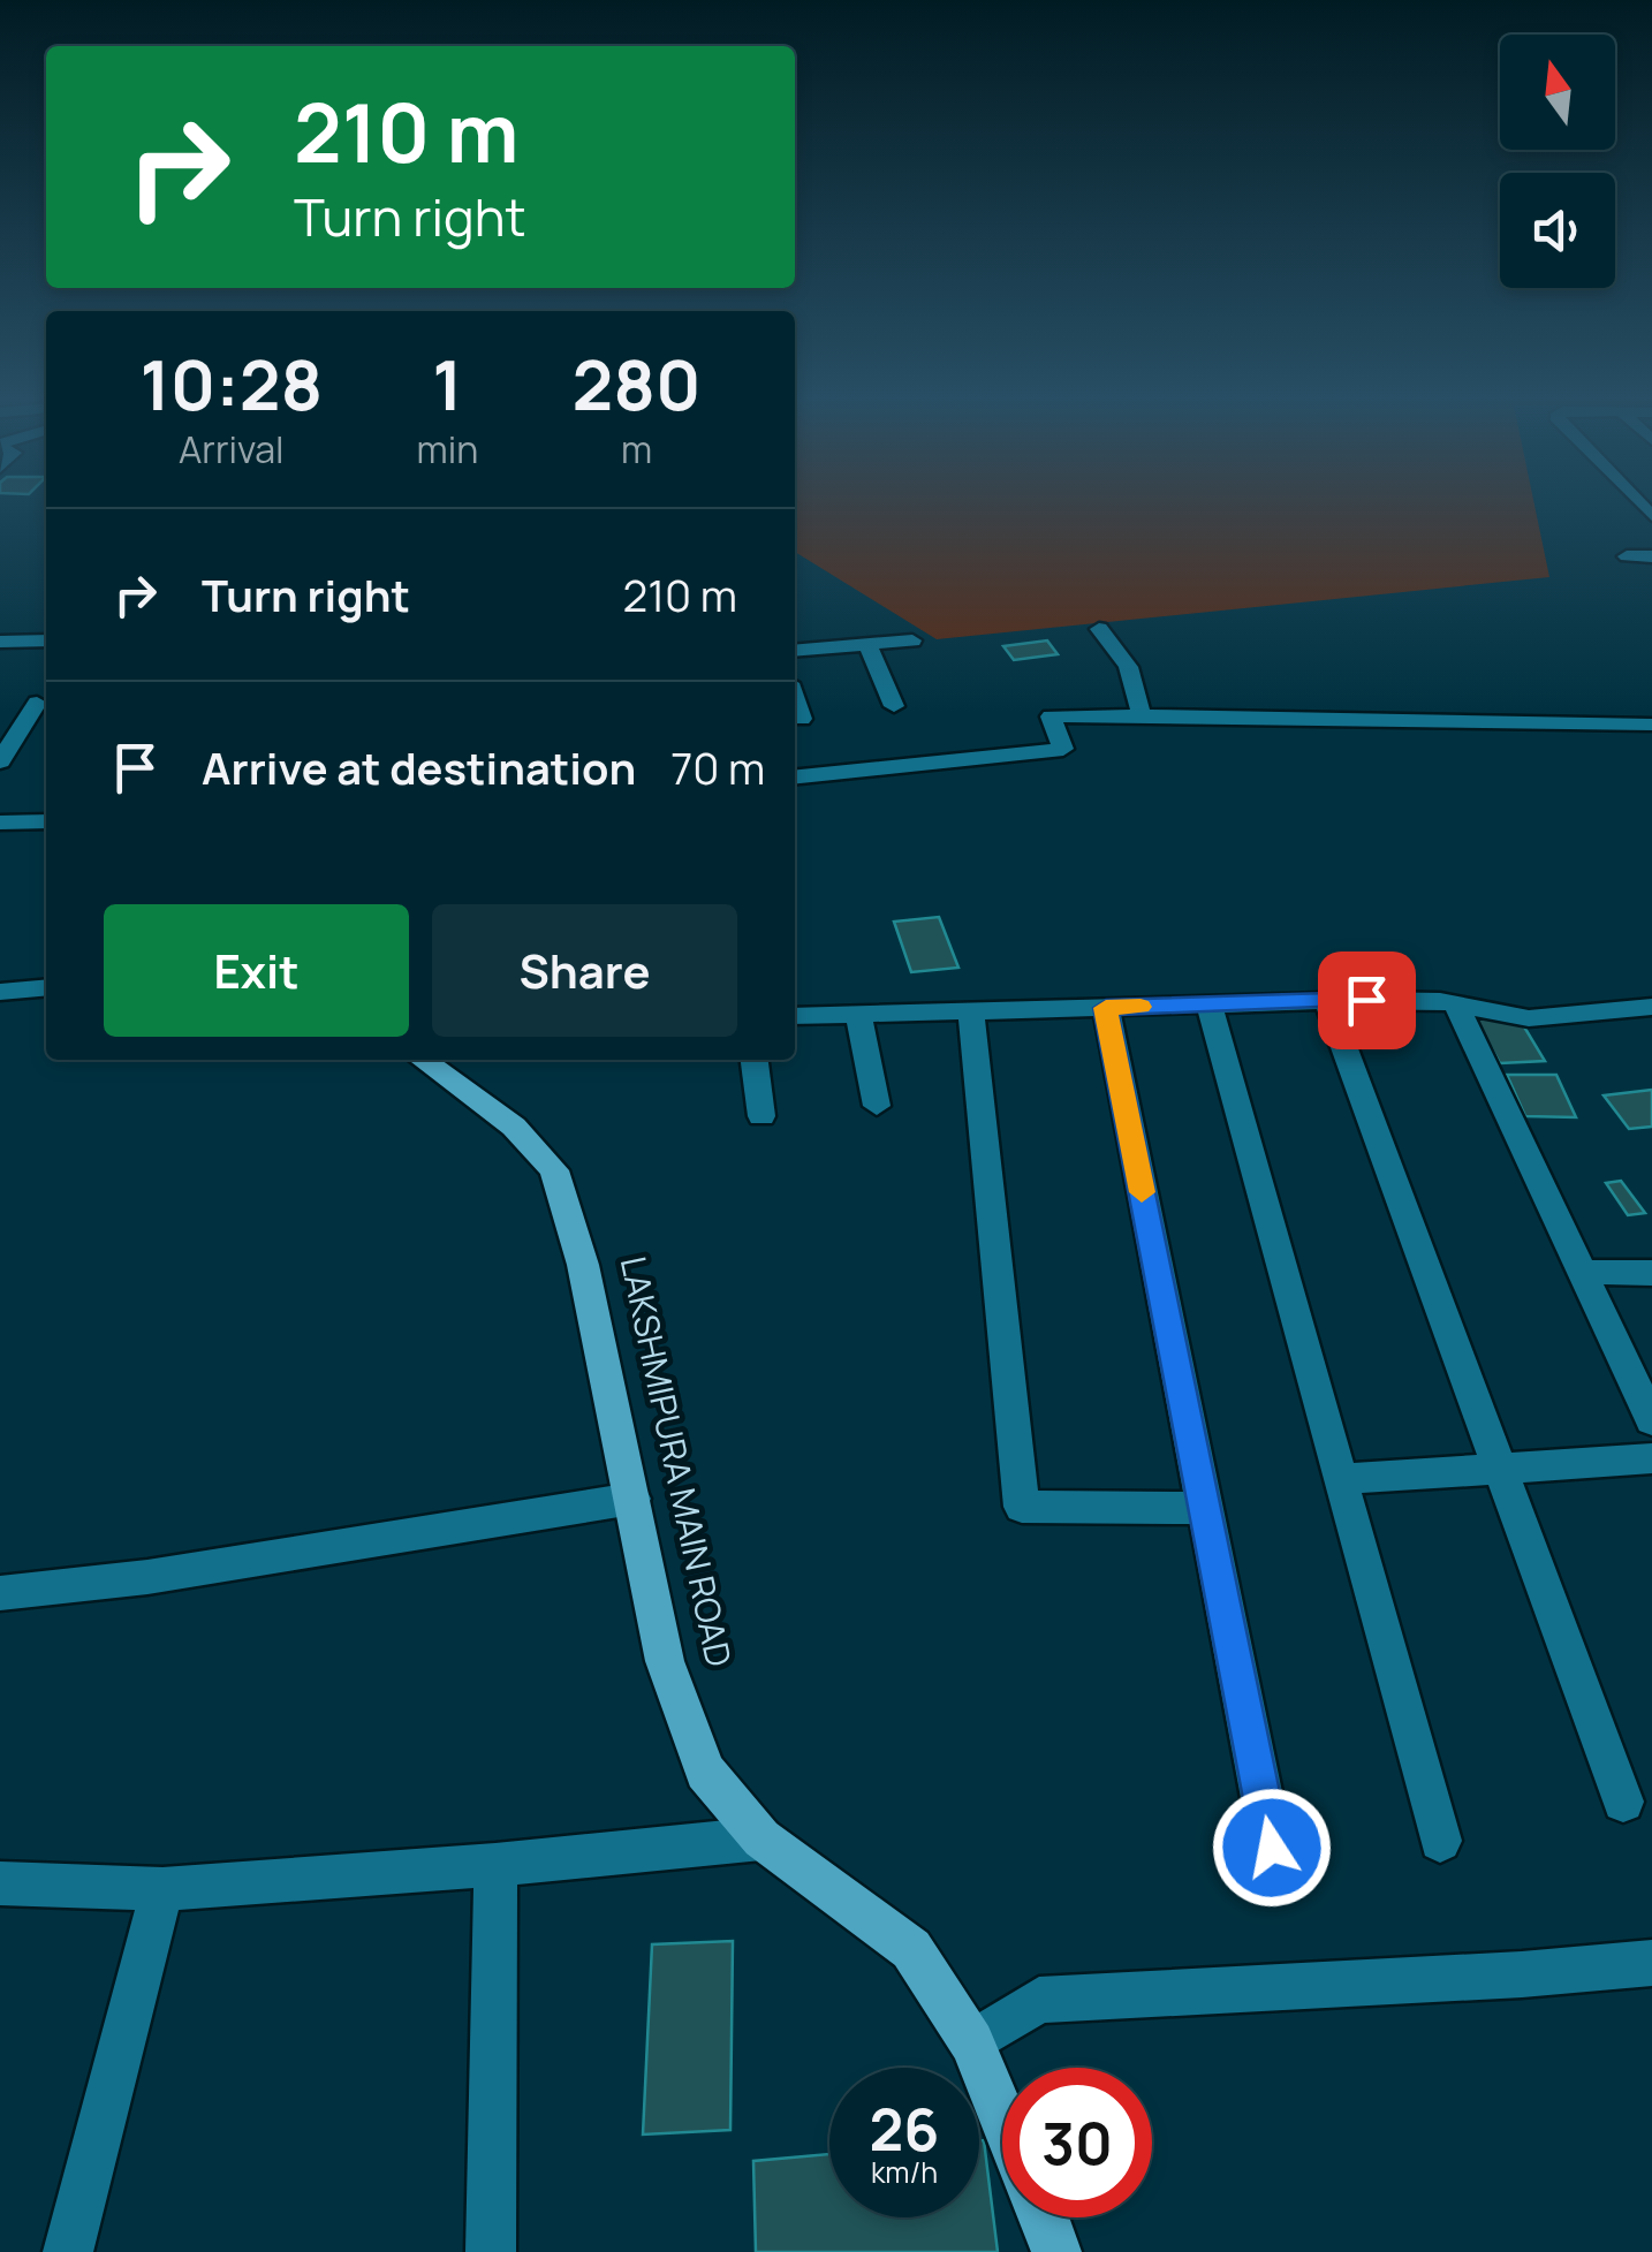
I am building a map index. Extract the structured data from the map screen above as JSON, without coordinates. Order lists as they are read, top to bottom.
{
  "streets": {
    "main road": ["LAKSHMIPURA MAIN ROAD"]
  },
  "north": "top",
  "page": {
    "turn": ["210 m", "Turn right"],
    "eta": [
      "10:28",
      "Arrival",
      "1",
      "min",
      "280",
      "m"
    ],
    "list": [
      {
        "name": "Turn right",
        "value": "210 m"
      },
      {
        "name": "Arrive at destination",
        "value": "70 m"
      }
    ],
    "buttons": ["Exit", "Share"],
    "speed": "26 km/h",
    "limit": "30"
  }
}
